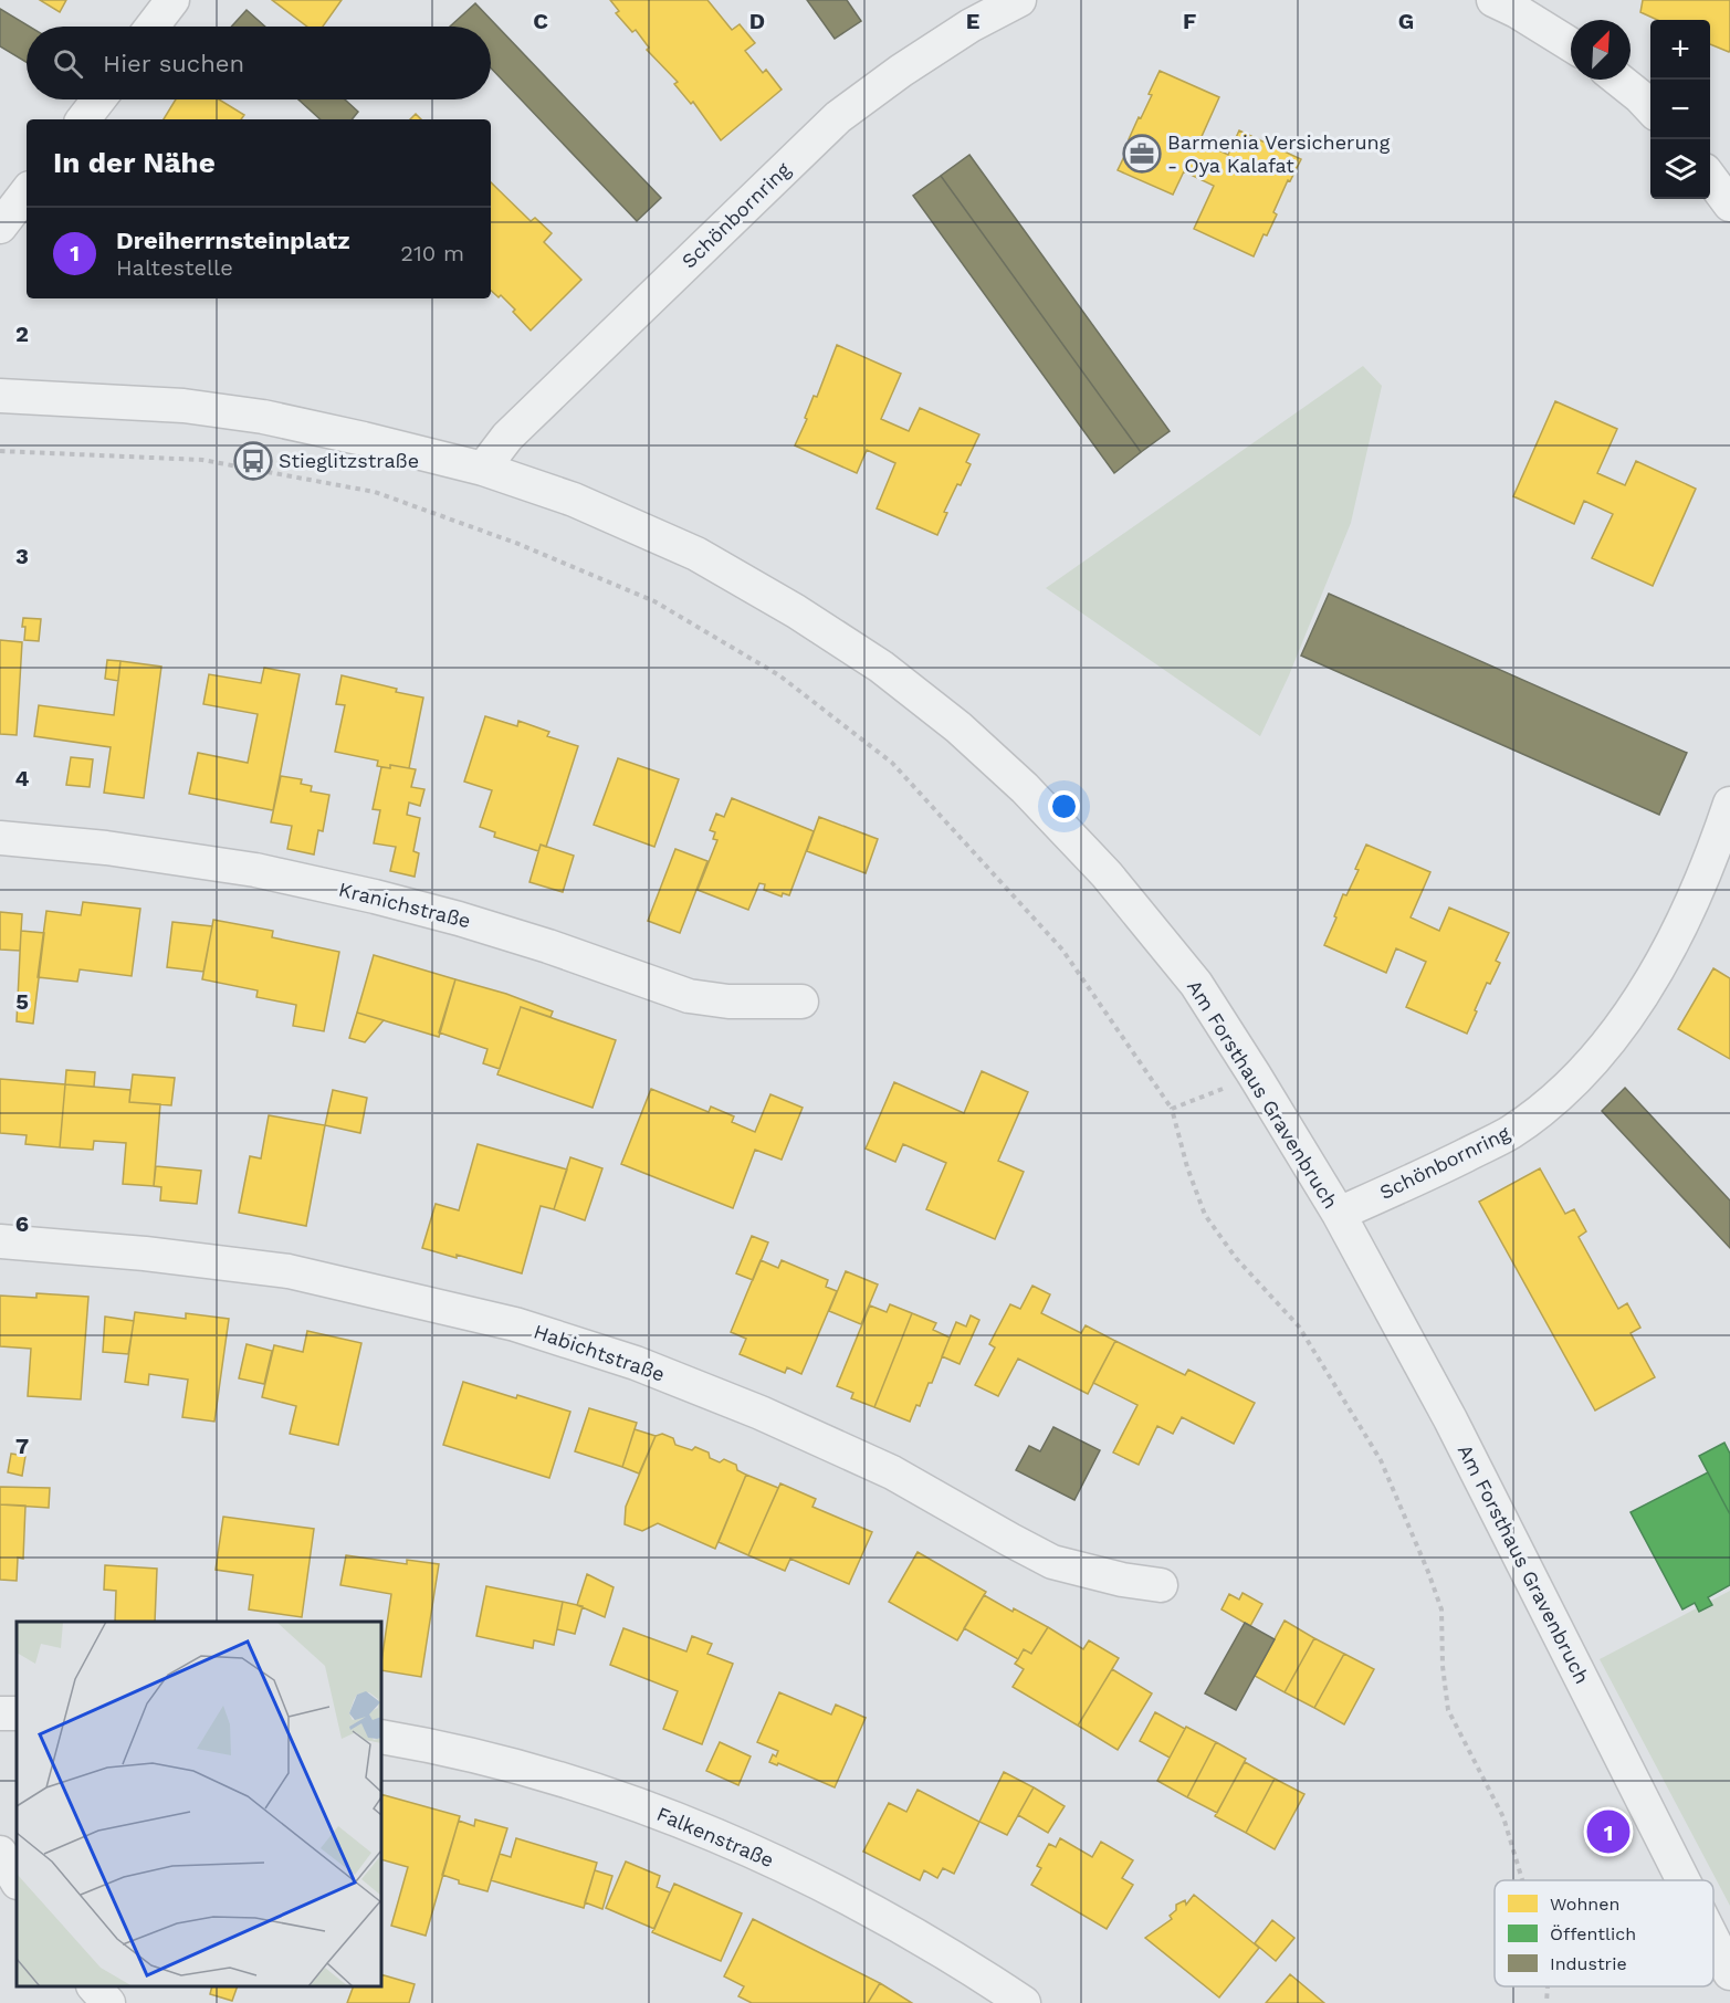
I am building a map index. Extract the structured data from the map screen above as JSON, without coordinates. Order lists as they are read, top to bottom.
{
  "streets": {
    "street": [
      "Schönbornring",
      "Kranichstraße",
      "Am Forsthaus Gravenbruch",
      "Habichtstraße",
      "Falkenstraße"
    ]
  },
  "crossings": [
    ["Schönbornring", "Am Forsthaus Gravenbruch"]
  ],
  "places": {
    "office": ["Barmenia Versicherung - Oya Kalafat"],
    "bus stop": ["Stieglitzstraße"]
  },
  "legend": ["Wohnen", "Öffentlich", "Industrie"],
  "north": "top right",
  "page": {
    "map_buttons": ["+", "−"],
    "search": "Hier suchen",
    "heading": "In der Nähe",
    "list": [
      {
        "mark": "1",
        "name": "Dreiherrnsteinplatz",
        "note": "Haltestelle",
        "value": "210 m"
      }
    ],
    "pins": "1"
  },
  "grid": {
    "columns": [
      "C",
      "D",
      "E",
      "F",
      "G"
    ],
    "rows": [
      "2",
      "3",
      "4",
      "5",
      "6",
      "7"
    ]
  }
}
